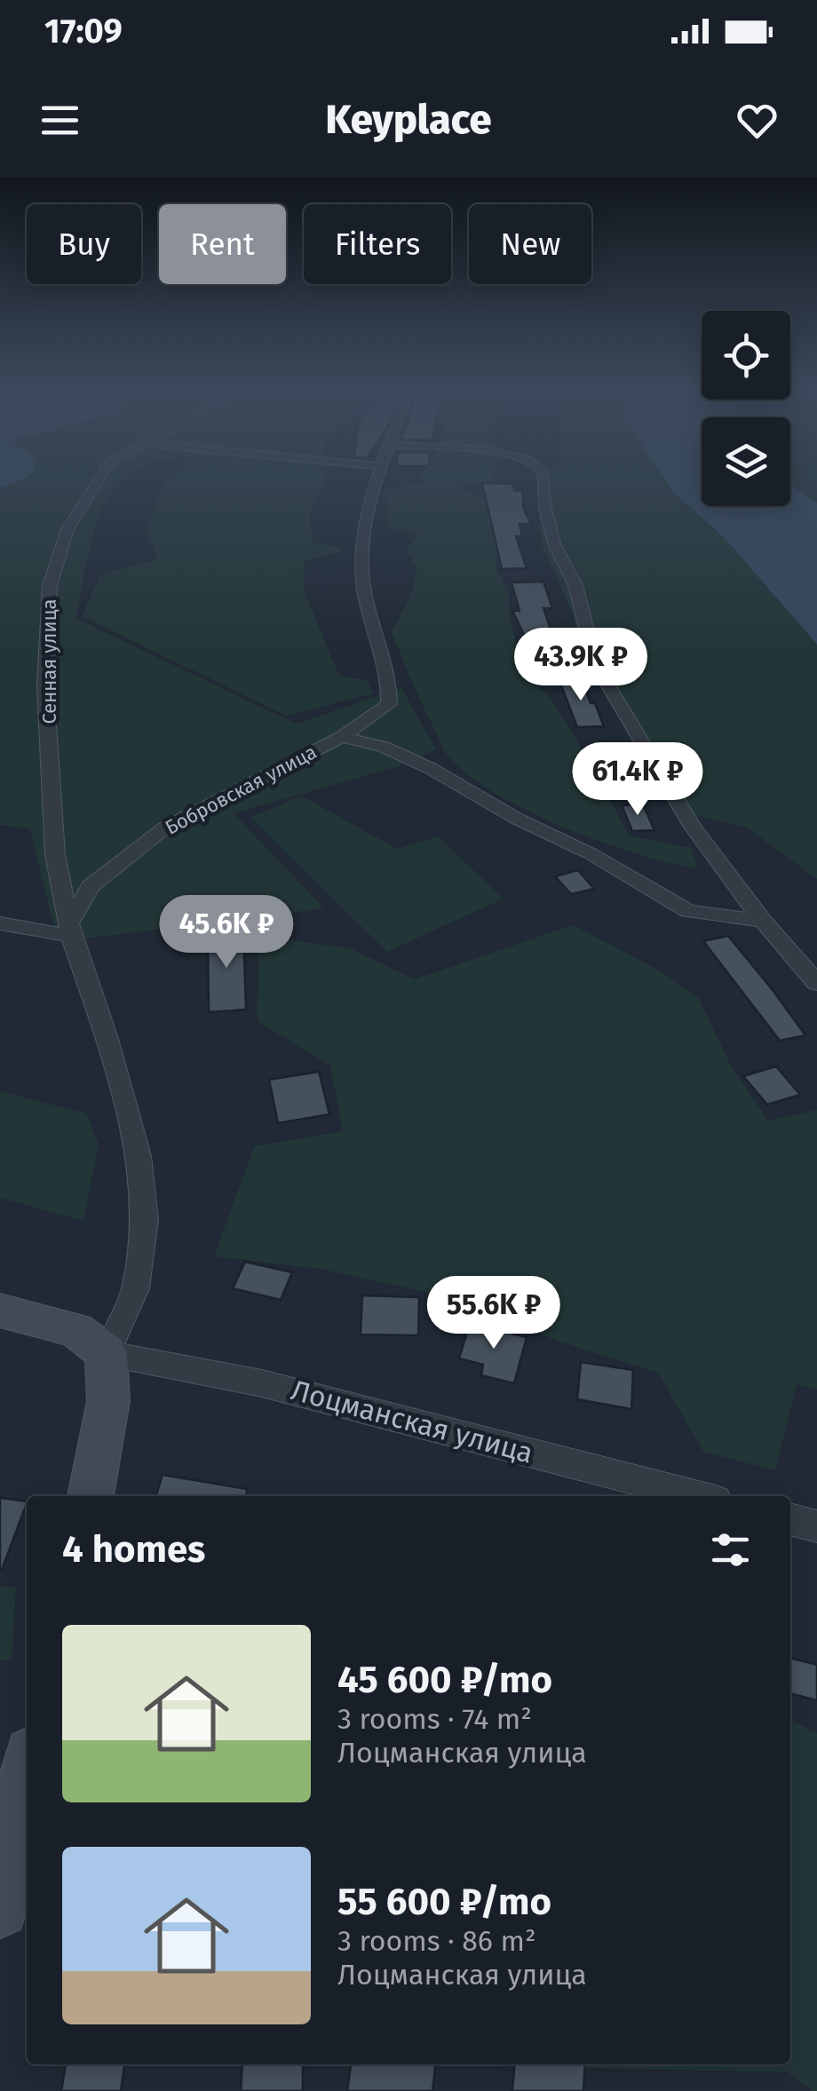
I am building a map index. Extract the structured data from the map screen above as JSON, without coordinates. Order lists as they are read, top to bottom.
{
  "streets": {
    "street": ["Сенная улица", "Бобровская улица", "Лоцманская улица"]
  },
  "crossings": [
    ["Сенная улица", "Бобровская улица"]
  ],
  "page": {
    "status": "17:09",
    "header": "Keyplace",
    "chip": [
      "Buy",
      "Rent",
      "Filters",
      "New"
    ],
    "price": [
      "43.9K ₽",
      "61.4K ₽",
      "45.6K ₽",
      "55.6K ₽"
    ],
    "heading": "4 homes",
    "list": [
      {
        "name": "45 600 ₽/mo",
        "note": "3 rooms · 74 m² · Лоцманская улица"
      },
      {
        "name": "55 600 ₽/mo",
        "note": "3 rooms · 86 m² · Лоцманская улица"
      }
    ]
  }
}
